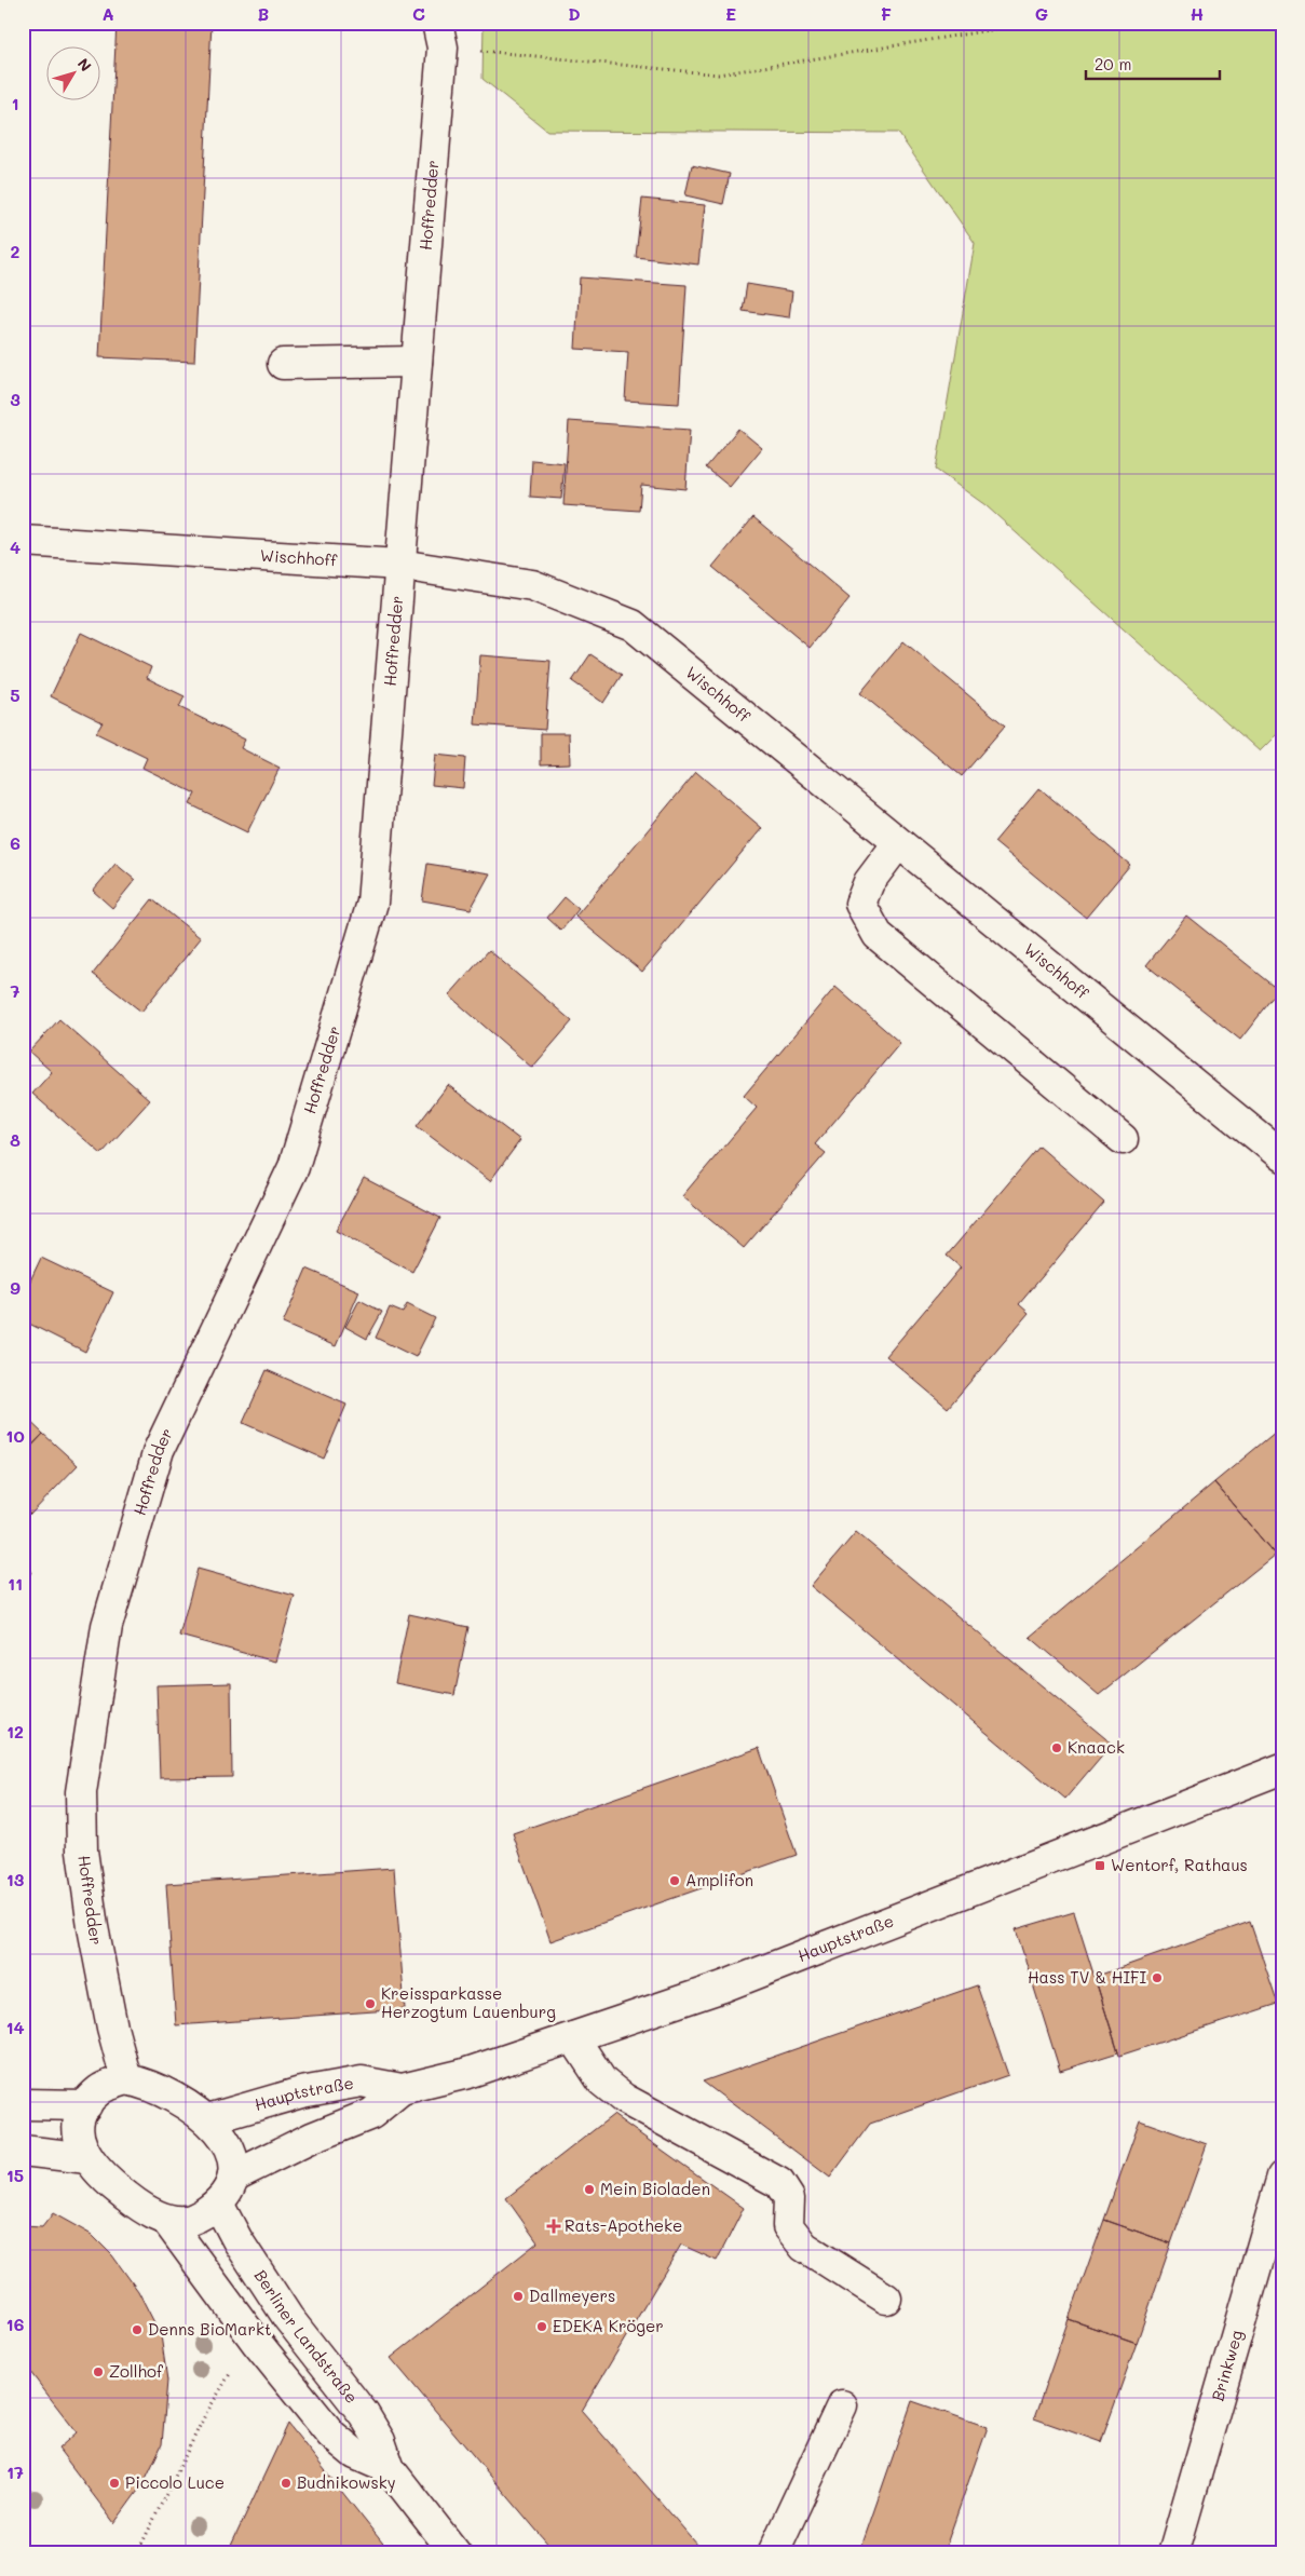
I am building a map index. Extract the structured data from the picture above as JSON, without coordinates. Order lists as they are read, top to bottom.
{
  "streets": {
    "street": [
      "Hoffredder",
      "Wischhoff",
      "Hauptstraße",
      "Berliner Landstraße",
      "Brinkweg"
    ]
  },
  "crossings": [
    ["Hoffredder", "Wischhoff"],
    ["Hoffredder", "Hauptstraße"],
    ["Hoffredder", "Berliner Landstraße"],
    ["Hauptstraße", "Berliner Landstraße"]
  ],
  "places": {
    "other": [
      "Knaack",
      "Amplifon",
      "Hass TV & HIFI",
      "Kreissparkasse Herzogtum Lauenburg",
      "Mein Bioladen",
      "Dallmeyers",
      "EDEKA Kröger",
      "Denns BioMarkt",
      "Zollhof",
      "Piccolo Luce",
      "Budnikowsky"
    ],
    "transit": ["Wentorf, Rathaus"],
    "health": ["Rats-Apotheke"]
  },
  "scale_bar": "20 m",
  "north": "top right",
  "grid": {
    "columns": [
      "A",
      "B",
      "C",
      "D",
      "E",
      "F",
      "G",
      "H"
    ],
    "rows": [
      "1",
      "2",
      "3",
      "4",
      "5",
      "6",
      "7",
      "8",
      "9",
      "10",
      "11",
      "12",
      "13",
      "14",
      "15",
      "16",
      "17"
    ]
  }
}
